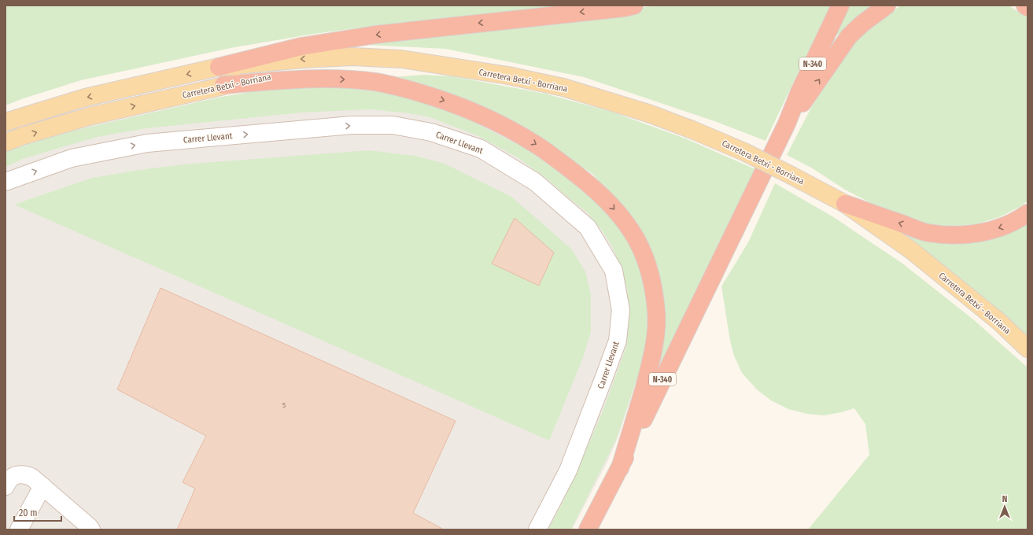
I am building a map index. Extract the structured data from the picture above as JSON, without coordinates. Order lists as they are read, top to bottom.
{
  "streets": {
    "highway": ["N-340"],
    "main road": ["Carretera Betxí - Borriana"],
    "street": ["Carrer Llevant"]
  },
  "house_numbers": ["5"],
  "scale_bar": "20 m",
  "north": "top"
}
